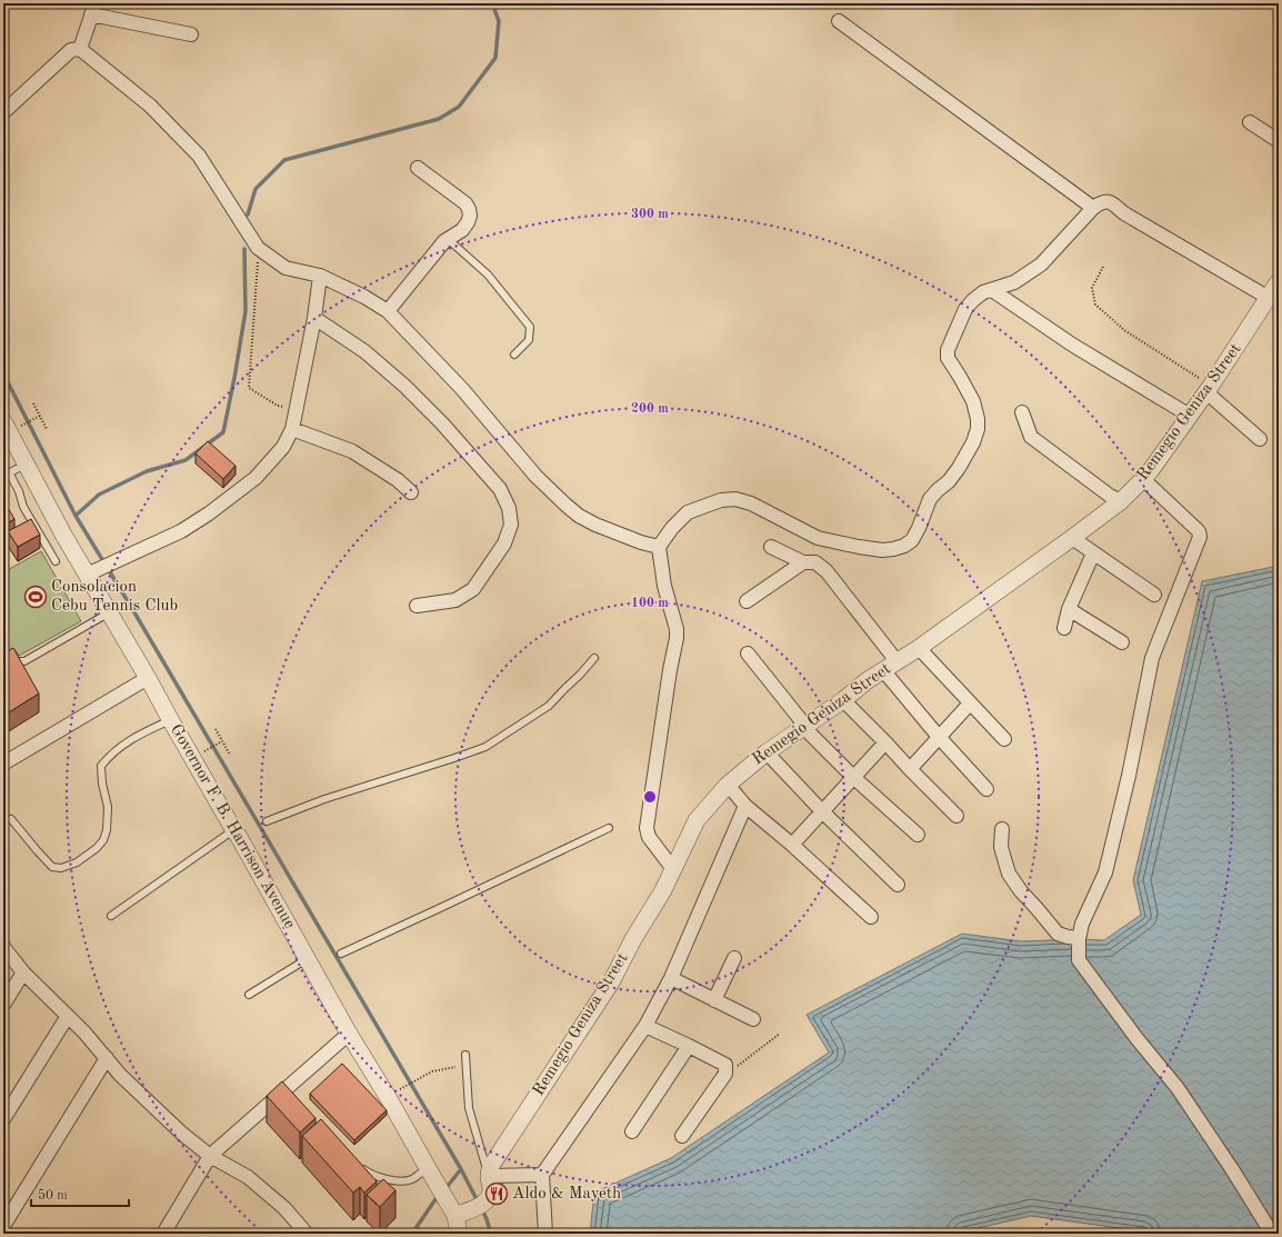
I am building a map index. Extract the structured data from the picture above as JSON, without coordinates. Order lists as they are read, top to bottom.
{
  "streets": {
    "street": ["Remegio Geniza Street", "Governor F. B. Harrison Avenue"]
  },
  "crossings": [
    ["Remegio Geniza Street", "Governor F. B. Harrison Avenue"]
  ],
  "places": {
    "sports": ["Consolacion Cebu Tennis Club"],
    "restaurant": ["Aldo & Mayeth"]
  },
  "scale_bar": "50 m",
  "rings": ["300 m", "200 m", "100 m"]
}
